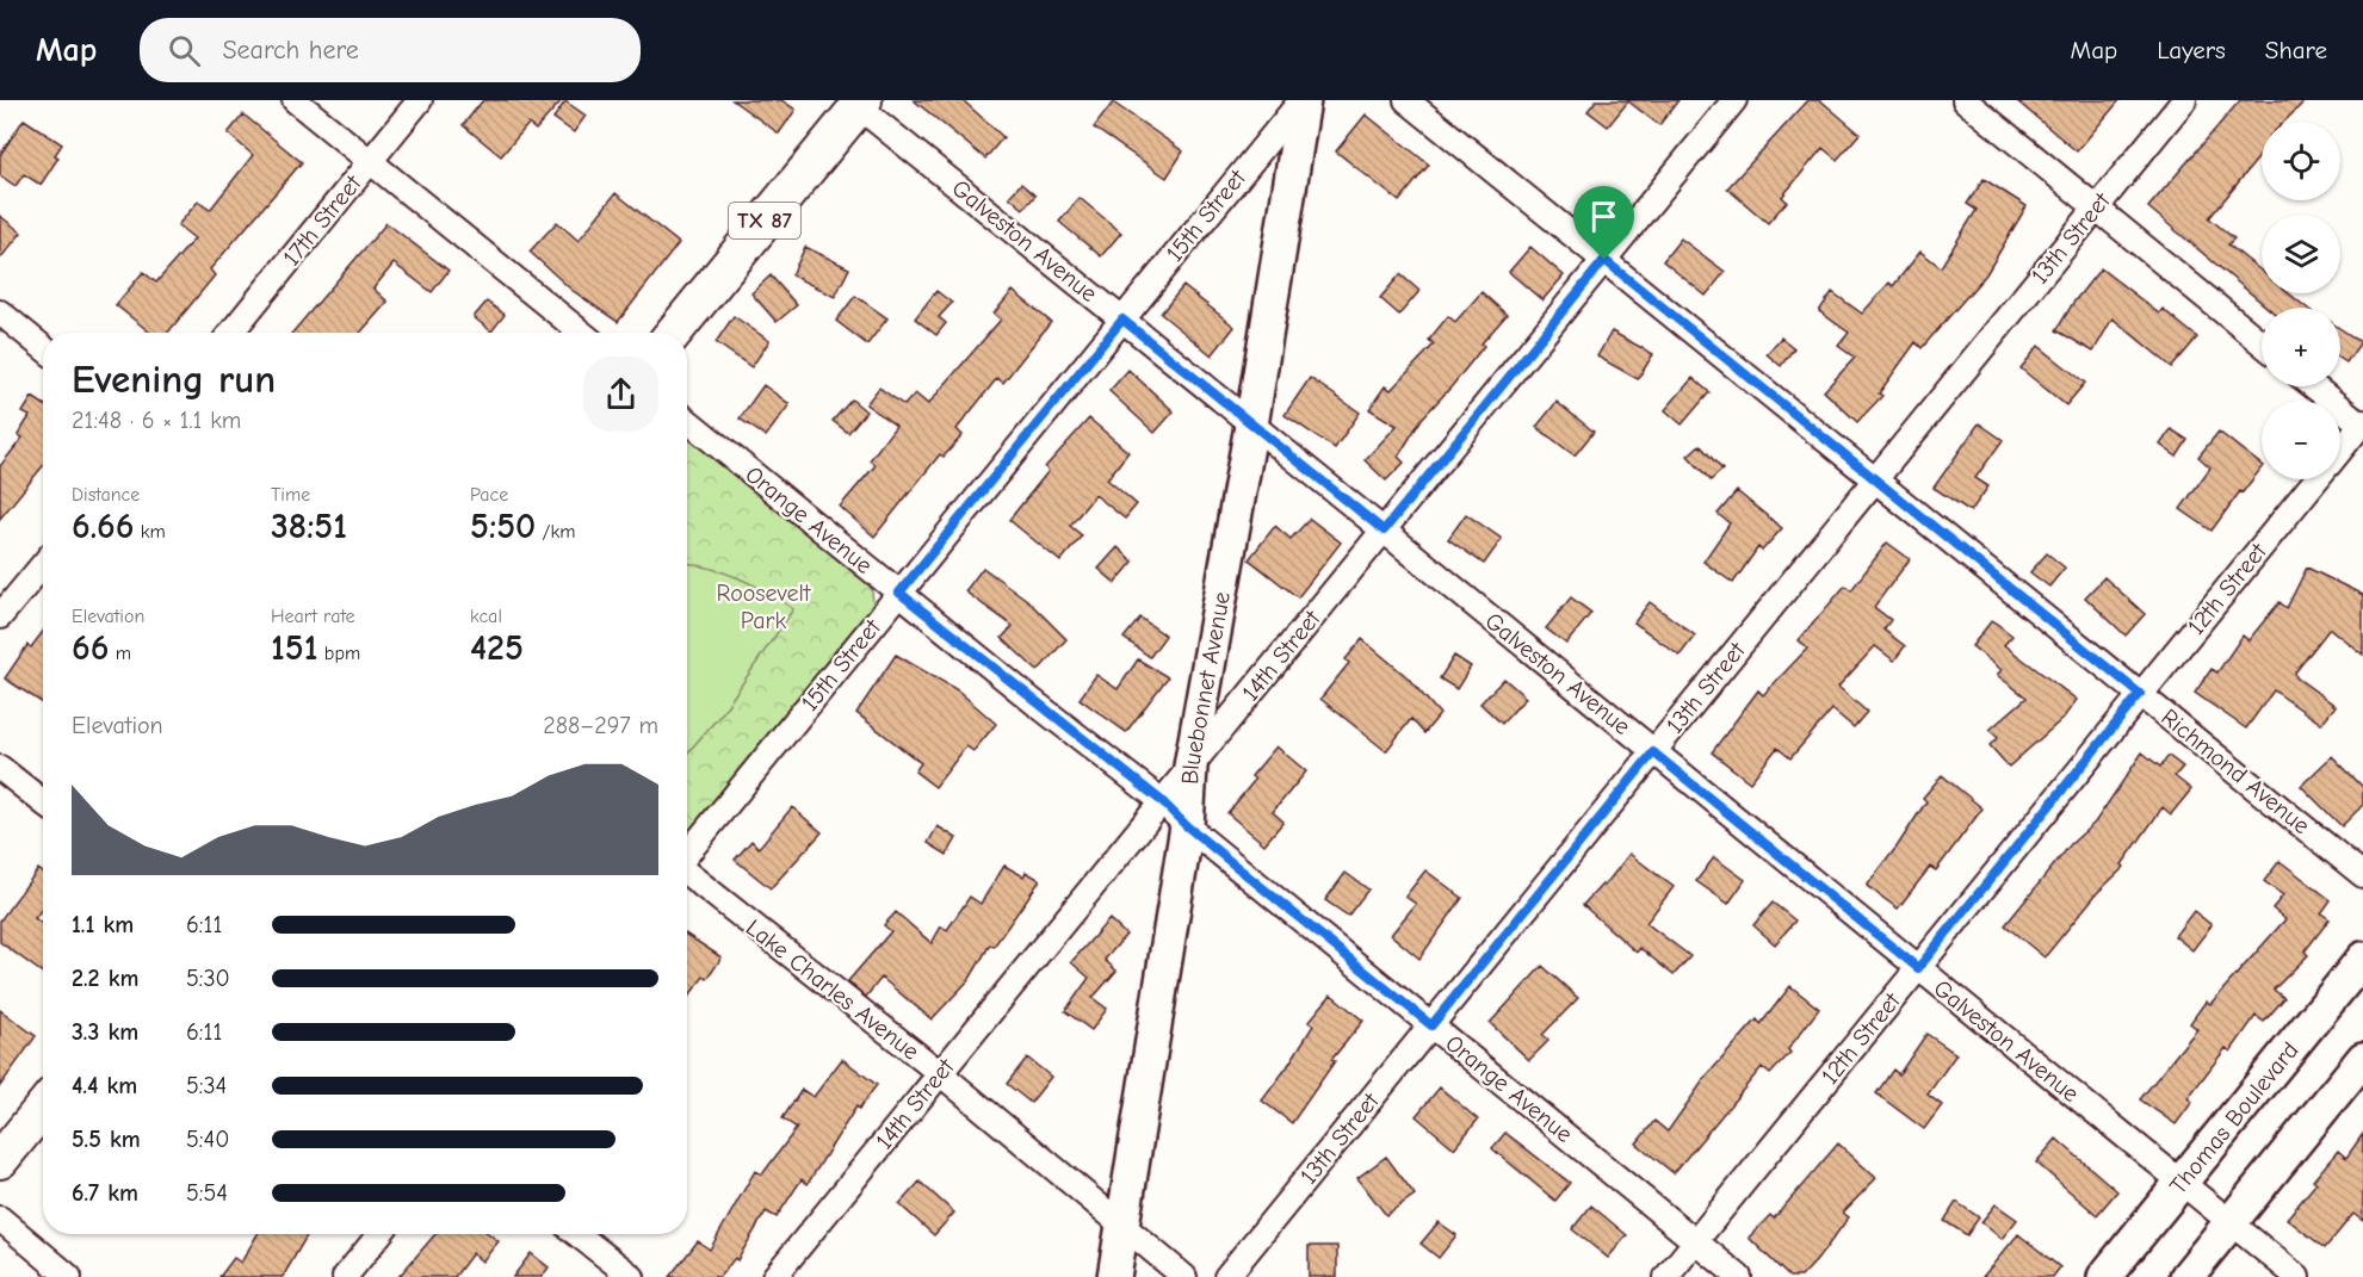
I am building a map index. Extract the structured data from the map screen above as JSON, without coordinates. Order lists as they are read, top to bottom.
{
  "streets": {
    "main road": ["TX 87"],
    "street": [
      "15th Street",
      "17th Street",
      "13th Street",
      "Galveston Avenue",
      "Orange Avenue",
      "12th Street",
      "14th Street",
      "Bluebonnet Avenue",
      "Richmond Avenue",
      "Lake Charles Avenue",
      "Thomas Boulevard"
    ]
  },
  "crossings": [
    ["15th Street", "Galveston Avenue"],
    ["15th Street", "Orange Avenue"],
    ["15th Street", "Bluebonnet Avenue"],
    ["TX 87", "Galveston Avenue"],
    ["13th Street", "Galveston Avenue"],
    ["13th Street", "Orange Avenue"],
    ["13th Street", "Richmond Avenue"],
    ["Galveston Avenue", "12th Street"],
    ["Galveston Avenue", "14th Street"],
    ["Galveston Avenue", "Bluebonnet Avenue"],
    ["Galveston Avenue", "Thomas Boulevard"],
    ["Orange Avenue", "12th Street"],
    ["Orange Avenue", "14th Street"],
    ["Orange Avenue", "Bluebonnet Avenue"],
    ["12th Street", "Richmond Avenue"],
    ["14th Street", "Bluebonnet Avenue"],
    ["14th Street", "Richmond Avenue"],
    ["14th Street", "Lake Charles Avenue"],
    ["Bluebonnet Avenue", "Lake Charles Avenue"]
  ],
  "parks": ["Roosevelt Park"],
  "page": {
    "header": "Map",
    "search": "Search here",
    "nav": ["Map", "Layers", "Share"],
    "map_buttons": ["+", "−"],
    "heading": ["Evening run", "21:48 · 6 × 1.1 km"],
    "stats": [
      ["Distance", "6.66 km"],
      ["Time", "38:51"],
      ["Pace", "5:50 /km"],
      ["Elevation", "66 m"],
      ["Heart rate", "151 bpm"],
      ["kcal", "425"]
    ],
    "chart": ["Elevation", "288–297 m"],
    "list": [
      {
        "name": "1.1 km",
        "note": "6:11"
      },
      {
        "name": "2.2 km",
        "note": "5:30"
      },
      {
        "name": "3.3 km",
        "note": "6:11"
      },
      {
        "name": "4.4 km",
        "note": "5:34"
      },
      {
        "name": "5.5 km",
        "note": "5:40"
      },
      {
        "name": "6.7 km",
        "note": "5:54"
      }
    ]
  }
}
